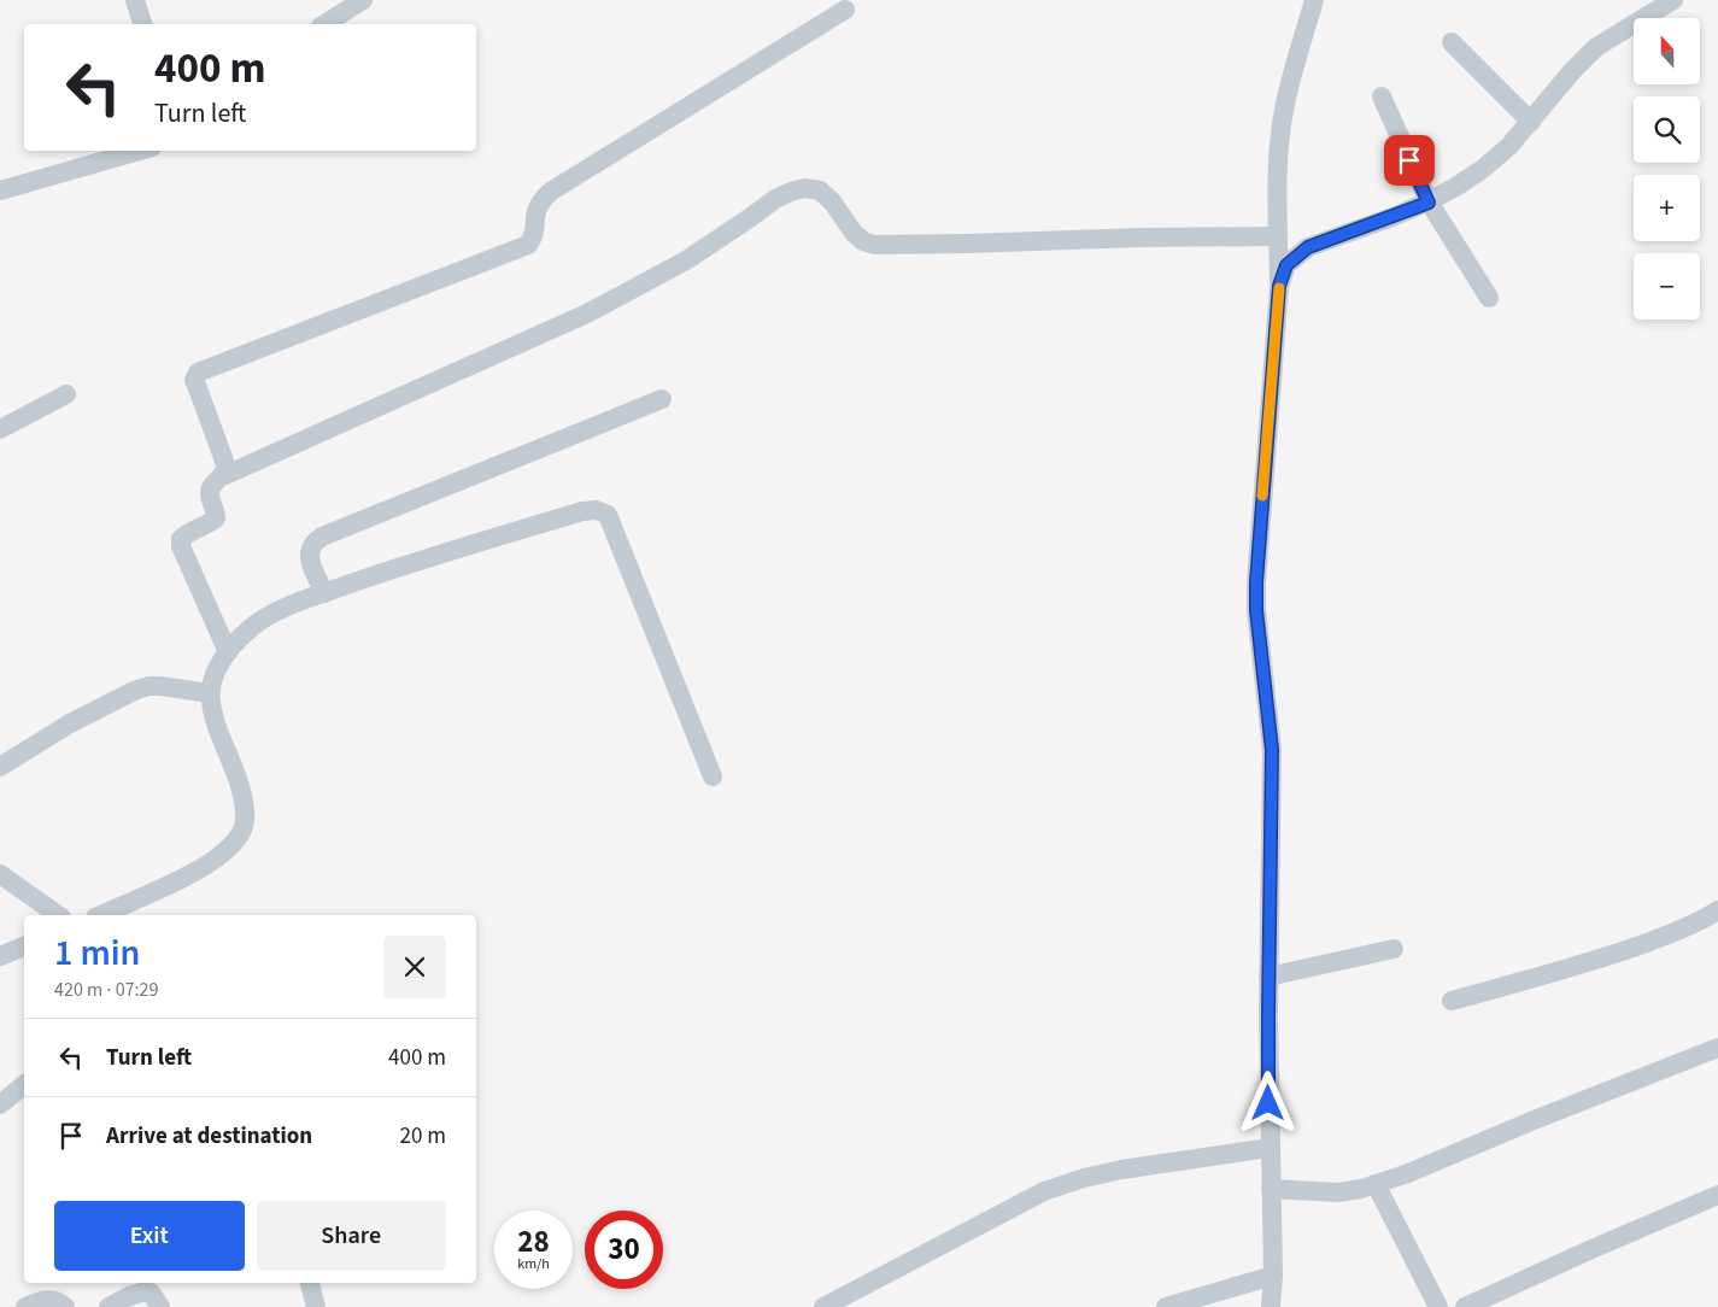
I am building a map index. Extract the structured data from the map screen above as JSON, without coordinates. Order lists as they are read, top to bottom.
{
  "north": "top",
  "page": {
    "map_buttons": ["+", "−"],
    "turn": ["400 m", "Turn left"],
    "heading": ["1 min", "420 m · 07:29"],
    "list": [
      {
        "name": "Turn left",
        "value": "400 m"
      },
      {
        "name": "Arrive at destination",
        "value": "20 m"
      }
    ],
    "buttons": ["Exit", "Share"],
    "speed": "28 km/h",
    "limit": "30"
  }
}
